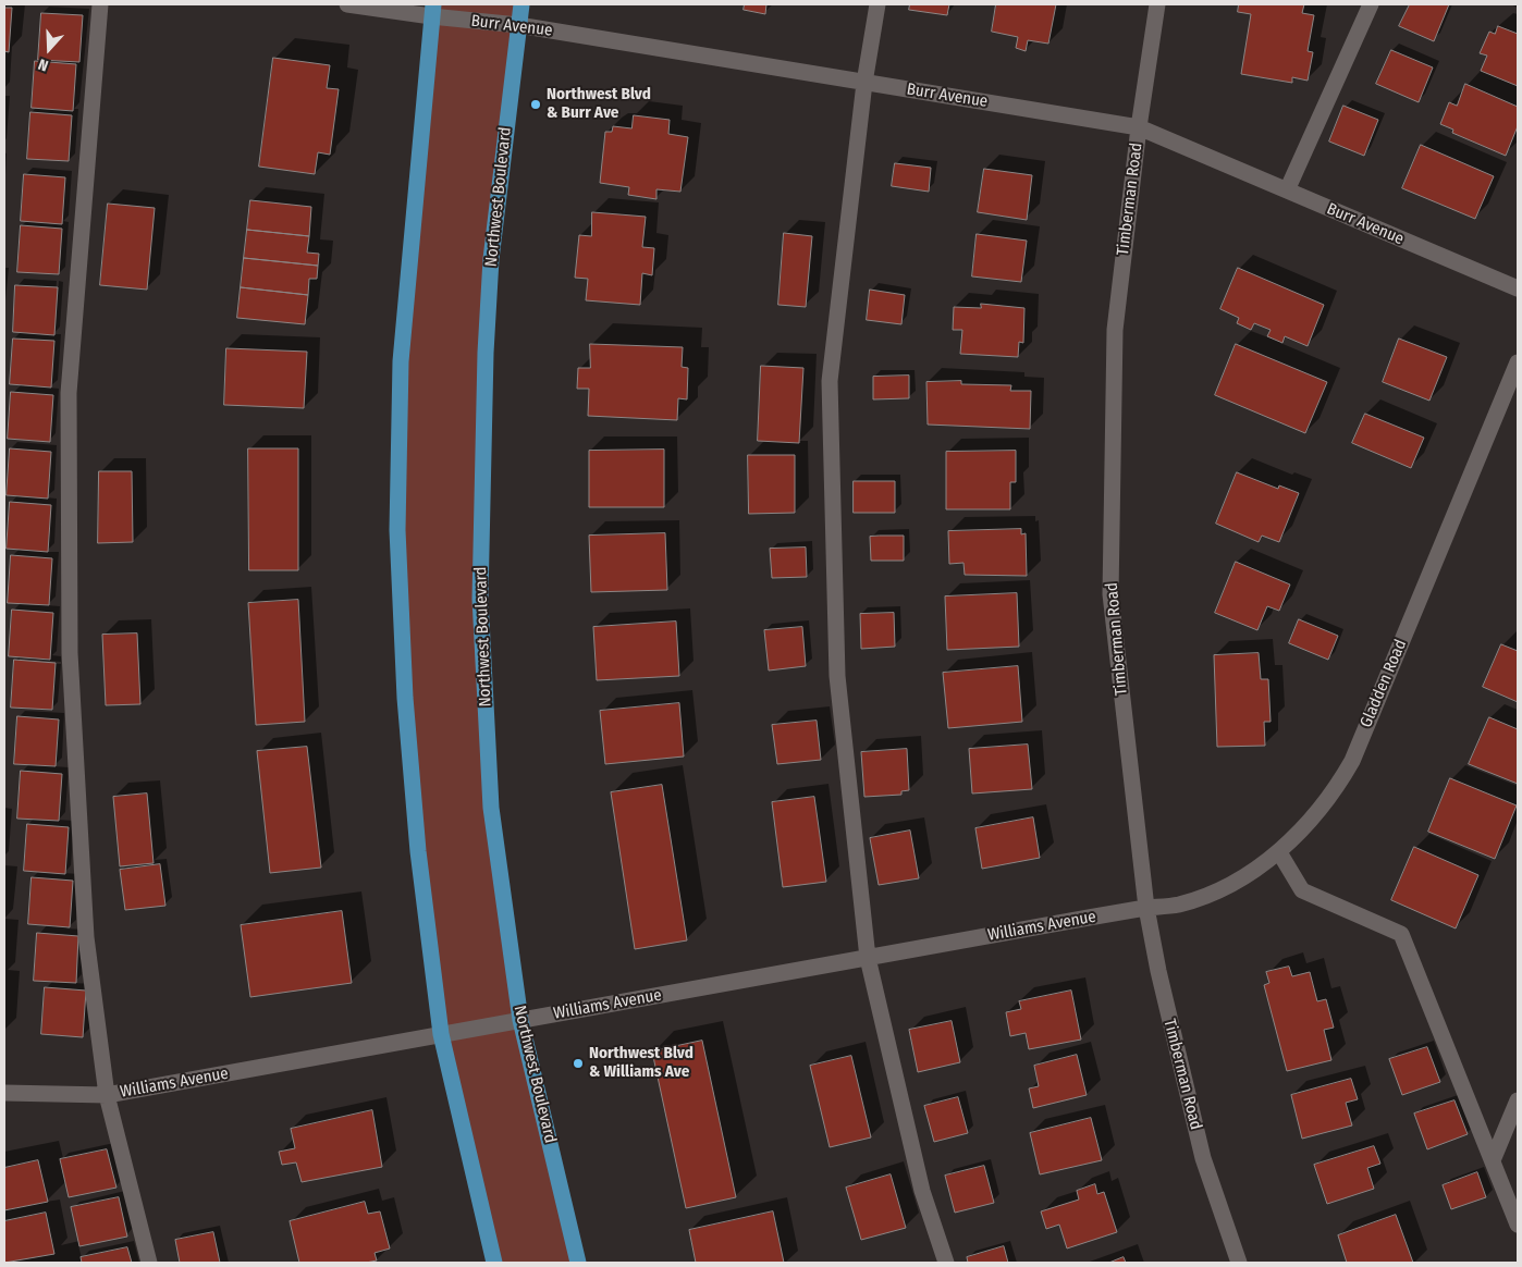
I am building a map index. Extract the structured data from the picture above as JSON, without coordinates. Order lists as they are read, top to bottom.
{
  "streets": {
    "main road": ["Northwest Boulevard"],
    "street": [
      "Burr Avenue",
      "Timberman Road",
      "Gladden Road",
      "Williams Avenue"
    ]
  },
  "crossings": [
    ["Burr Avenue", "Northwest Boulevard"],
    ["Burr Avenue", "Timberman Road"],
    ["Northwest Boulevard", "Williams Avenue"],
    ["Timberman Road", "Gladden Road"],
    ["Timberman Road", "Williams Avenue"],
    ["Gladden Road", "Williams Avenue"]
  ],
  "places": ["Northwest Blvd & Burr Ave", "Northwest Blvd & Williams Ave"],
  "north": "bottom"
}
